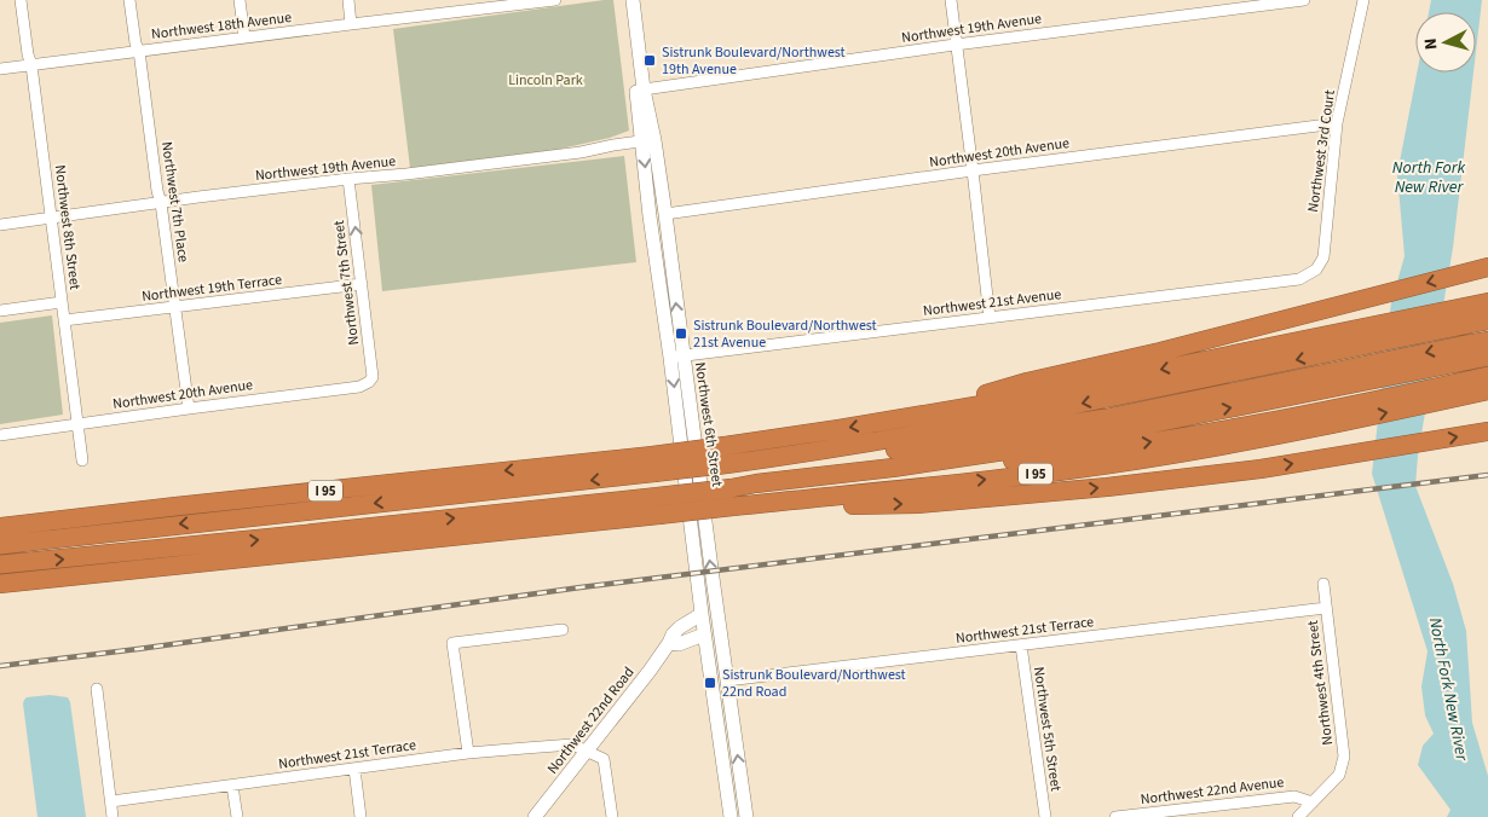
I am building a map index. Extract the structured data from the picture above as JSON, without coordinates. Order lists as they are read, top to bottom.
{
  "streets": {
    "highway": ["I 95"],
    "street": [
      "Northwest 18th Avenue",
      "Northwest 19th Avenue",
      "Northwest 3rd Court",
      "Northwest 20th Avenue",
      "Northwest 7th Place",
      "Northwest 8th Street",
      "Northwest 7th Street",
      "Northwest 19th Terrace",
      "Northwest 21st Avenue",
      "Northwest 6th Street",
      "Northwest 21st Terrace",
      "Northwest 4th Street",
      "Northwest 22nd Road",
      "Northwest 5th Street",
      "Northwest 22nd Avenue"
    ]
  },
  "crossings": [
    ["Northwest 18th Avenue", "Northwest 7th Place"],
    ["Northwest 18th Avenue", "Northwest 8th Street"],
    ["Northwest 19th Avenue", "Northwest 7th Place"],
    ["Northwest 19th Avenue", "Northwest 8th Street"],
    ["Northwest 19th Avenue", "Northwest 7th Street"],
    ["Northwest 19th Avenue", "Northwest 6th Street"],
    ["Northwest 3rd Court", "Northwest 20th Avenue"],
    ["Northwest 3rd Court", "Northwest 21st Avenue"],
    ["Northwest 20th Avenue", "Northwest 7th Place"],
    ["Northwest 20th Avenue", "Northwest 8th Street"],
    ["Northwest 20th Avenue", "Northwest 7th Street"],
    ["Northwest 20th Avenue", "Northwest 6th Street"],
    ["Northwest 7th Place", "Northwest 19th Terrace"],
    ["Northwest 8th Street", "Northwest 19th Terrace"],
    ["Northwest 7th Street", "Northwest 19th Terrace"],
    ["Northwest 21st Avenue", "Northwest 6th Street"],
    ["Northwest 6th Street", "Northwest 21st Terrace"],
    ["Northwest 6th Street", "Northwest 22nd Road"],
    ["Northwest 21st Terrace", "Northwest 4th Street"],
    ["Northwest 21st Terrace", "Northwest 22nd Road"],
    ["Northwest 21st Terrace", "Northwest 5th Street"],
    ["Northwest 4th Street", "Northwest 22nd Avenue"]
  ],
  "one_way": ["Northwest 7th Street"],
  "water": ["North Fork New River"],
  "parks": ["Lincoln Park"],
  "places": {
    "transit": ["Sistrunk Boulevard/Northwest 19th Avenue", "Sistrunk Boulevard/Northwest 21st Avenue", "Sistrunk Boulevard/Northwest 22nd Road"]
  },
  "north": "left"
}
